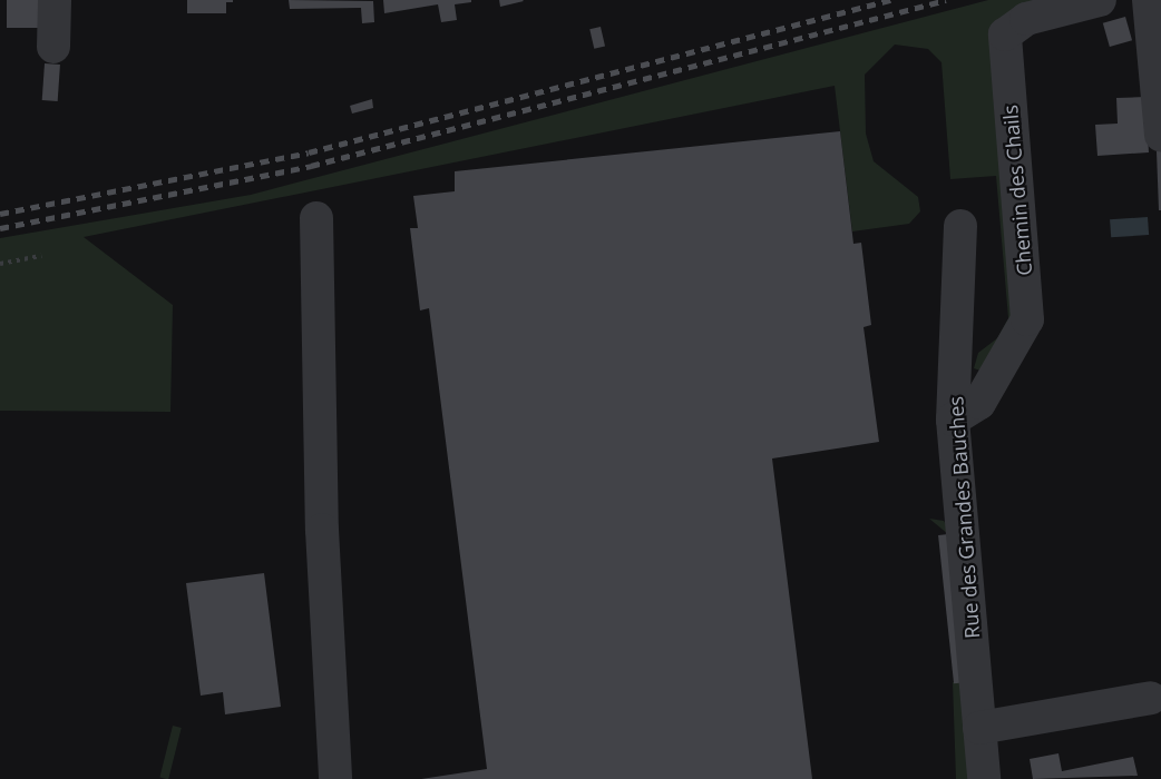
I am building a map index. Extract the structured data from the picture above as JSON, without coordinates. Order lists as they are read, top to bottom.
{
  "streets": {
    "street": ["Chemin des Chails", "Rue des Grandes Bauches"]
  },
  "crossings": [
    ["Chemin des Chails", "Rue des Grandes Bauches"]
  ]
}
